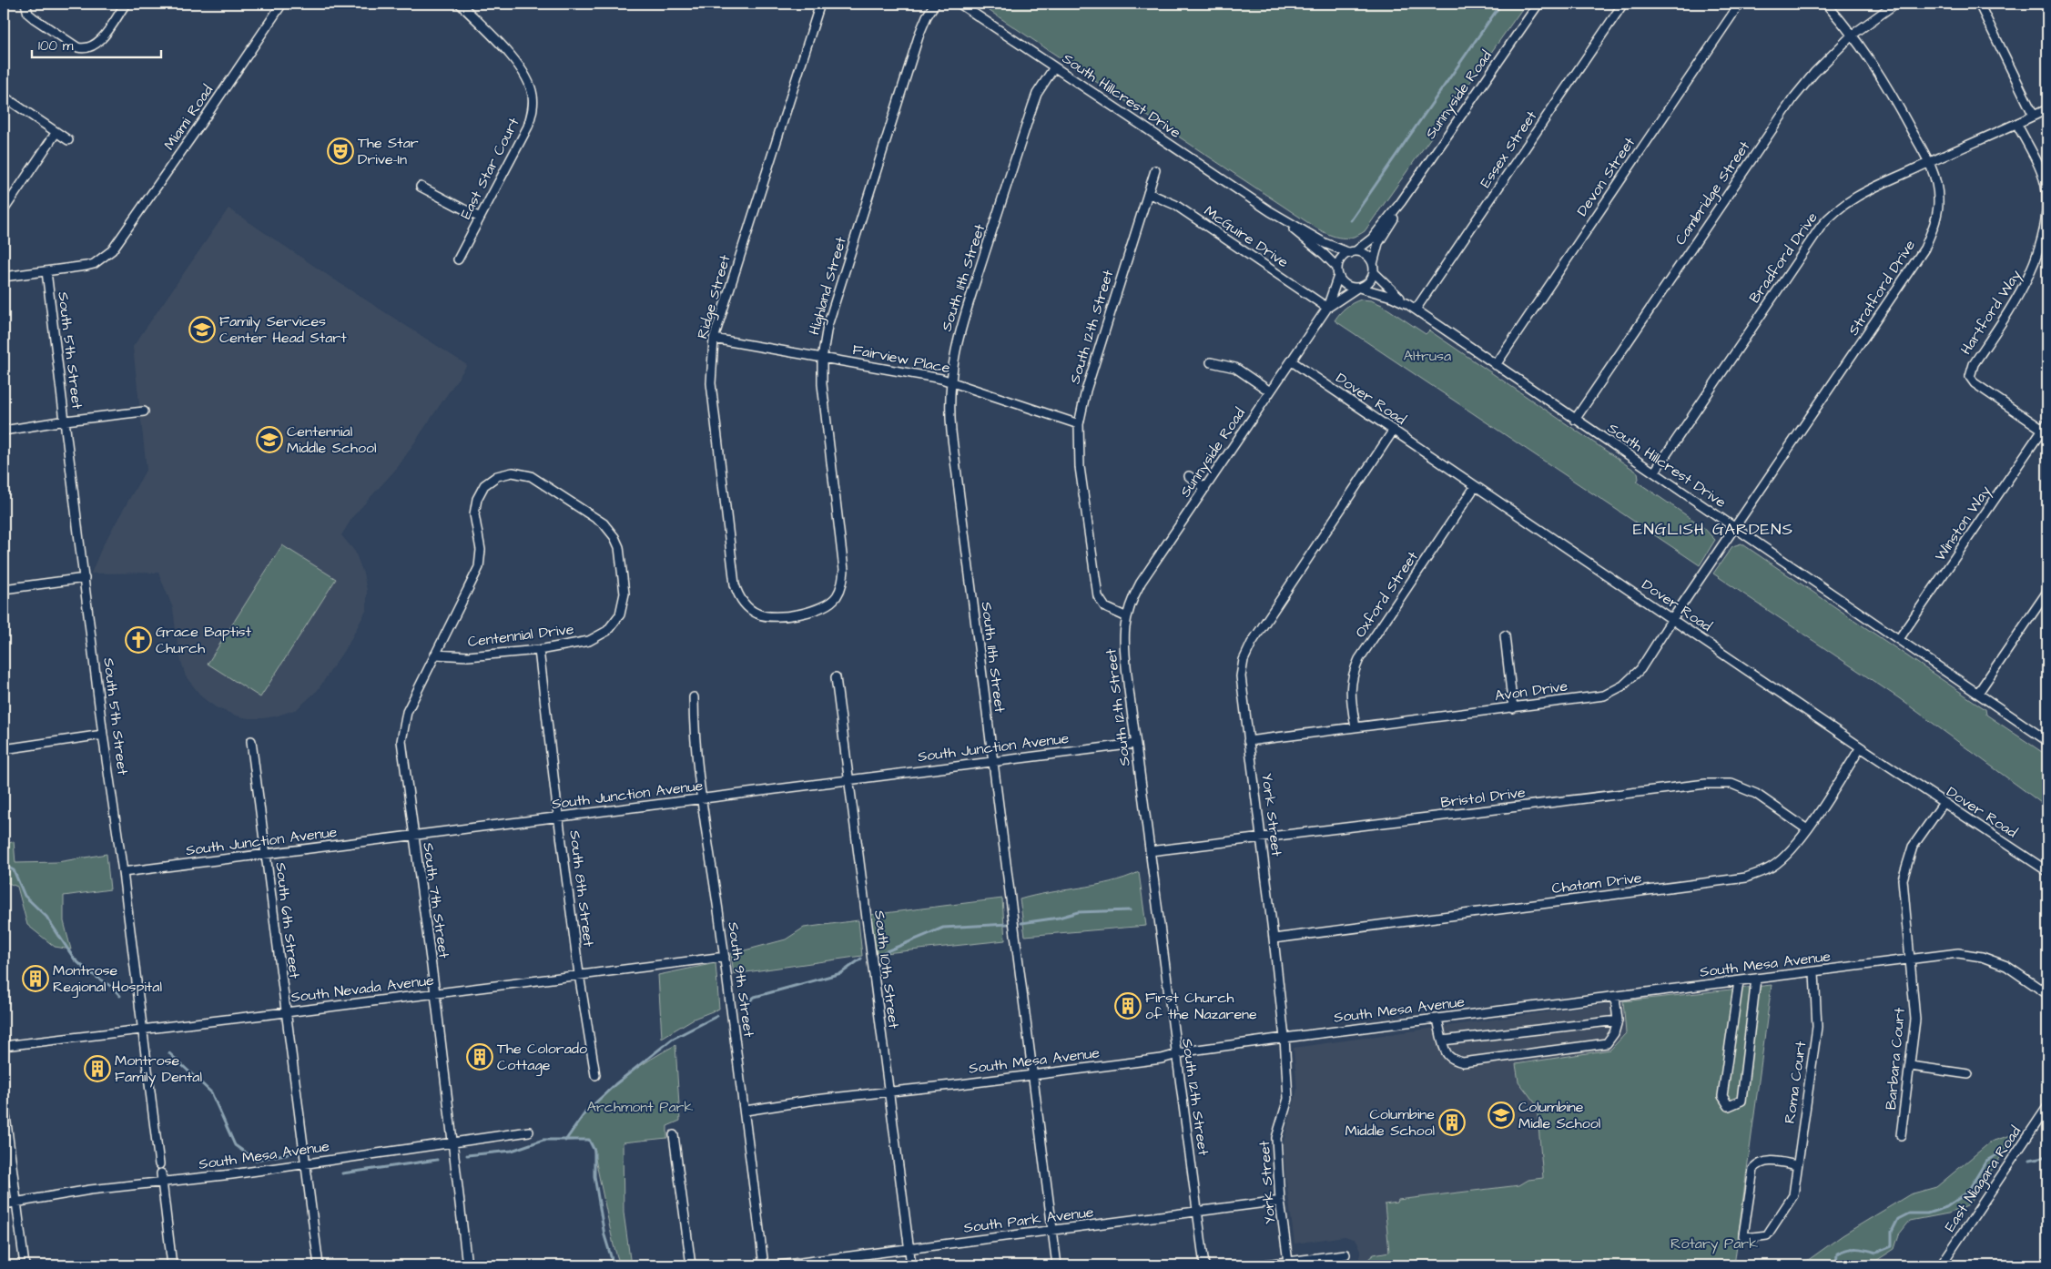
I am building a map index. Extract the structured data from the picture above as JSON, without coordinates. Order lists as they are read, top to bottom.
{
  "streets": {
    "street": [
      "Sunnyside Road",
      "South Hillcrest Drive",
      "Miami Road",
      "Essex Street",
      "East Star Court",
      "Devon Street",
      "Cambridge Street",
      "McGuire Drive",
      "Bradford Drive",
      "South 11th Street",
      "Highland Street",
      "Stratford Drive",
      "Ridge Street",
      "Hartford Way",
      "South 12th Street",
      "South 5th Street",
      "Fairview Place",
      "Dover Road",
      "Winston Way",
      "Oxford Street",
      "Centennial Drive",
      "Avon Drive",
      "South Junction Avenue",
      "Bristol Drive",
      "York Street",
      "Chatam Drive",
      "South 8th Street",
      "South 7th Street",
      "South 6th Street",
      "South Mesa Avenue",
      "South 10th Street",
      "South 9th Street",
      "South Nevada Avenue",
      "Barbara Court",
      "Roma Court",
      "East Niagara Road",
      "South Park Avenue"
    ]
  },
  "crossings": [
    ["Sunnyside Road", "McGuire Drive"],
    ["Sunnyside Road", "South 12th Street"],
    ["Sunnyside Road", "Dover Road"],
    ["South Hillcrest Drive", "Essex Street"],
    ["South Hillcrest Drive", "Devon Street"],
    ["South Hillcrest Drive", "Cambridge Street"],
    ["South Hillcrest Drive", "Bradford Drive"],
    ["South Hillcrest Drive", "South 11th Street"],
    ["South Hillcrest Drive", "Stratford Drive"],
    ["South Hillcrest Drive", "Winston Way"],
    ["South Hillcrest Drive", "Avon Drive"],
    ["Miami Road", "South 5th Street"],
    ["Cambridge Street", "Stratford Drive"],
    ["McGuire Drive", "South 12th Street"],
    ["Bradford Drive", "Stratford Drive"],
    ["Bradford Drive", "Hartford Way"],
    ["South 11th Street", "Fairview Place"],
    ["South 11th Street", "South Junction Avenue"],
    ["South 11th Street", "South Mesa Avenue"],
    ["South 11th Street", "South Park Avenue"],
    ["Highland Street", "Ridge Street"],
    ["Highland Street", "Fairview Place"],
    ["Stratford Drive", "Avon Drive"],
    ["Ridge Street", "Fairview Place"],
    ["Hartford Way", "Winston Way"],
    ["South 12th Street", "Fairview Place"],
    ["South 12th Street", "South Junction Avenue"],
    ["South 12th Street", "Bristol Drive"],
    ["South 12th Street", "South Mesa Avenue"],
    ["South 12th Street", "South Park Avenue"],
    ["South 5th Street", "South Junction Avenue"],
    ["South 5th Street", "South Nevada Avenue"],
    ["Dover Road", "Oxford Street"],
    ["Dover Road", "Avon Drive"],
    ["Dover Road", "York Street"],
    ["Dover Road", "Chatam Drive"],
    ["Dover Road", "Barbara Court"],
    ["Oxford Street", "Avon Drive"],
    ["Centennial Drive", "South 8th Street"],
    ["Centennial Drive", "South 7th Street"],
    ["Avon Drive", "York Street"],
    ["South Junction Avenue", "South 8th Street"],
    ["South Junction Avenue", "South 7th Street"],
    ["South Junction Avenue", "South 6th Street"],
    ["South Junction Avenue", "South 10th Street"],
    ["South Junction Avenue", "South 9th Street"],
    ["Bristol Drive", "York Street"],
    ["Bristol Drive", "Chatam Drive"],
    ["York Street", "Chatam Drive"],
    ["York Street", "South Mesa Avenue"],
    ["York Street", "South Park Avenue"],
    ["South 8th Street", "South Nevada Avenue"],
    ["South 7th Street", "South Mesa Avenue"],
    ["South 7th Street", "South Nevada Avenue"],
    ["South 6th Street", "South Mesa Avenue"],
    ["South 6th Street", "South Nevada Avenue"],
    ["South Mesa Avenue", "South 10th Street"],
    ["South Mesa Avenue", "South 9th Street"],
    ["South Mesa Avenue", "Barbara Court"],
    ["South Mesa Avenue", "Roma Court"],
    ["South 10th Street", "South Park Avenue"],
    ["South 9th Street", "South Nevada Avenue"]
  ],
  "districts": ["ENGLISH GARDENS"],
  "parks": ["Altrusa", "Archmont Park", "Rotary Park"],
  "places": {
    "theatre": ["The Star Drive-In"],
    "school or university": ["Family Services Center Head Start", "Centennial Middle School", "Columbine Midle School"],
    "church": ["Grace Baptist Church"],
    "building": [
      "Montrose Regional Hospital",
      "First Church of the Nazarene",
      "The Colorado Cottage",
      "Montrose Family Dental",
      "Columbine Middle School"
    ]
  },
  "scale_bar": "100 m"
}
